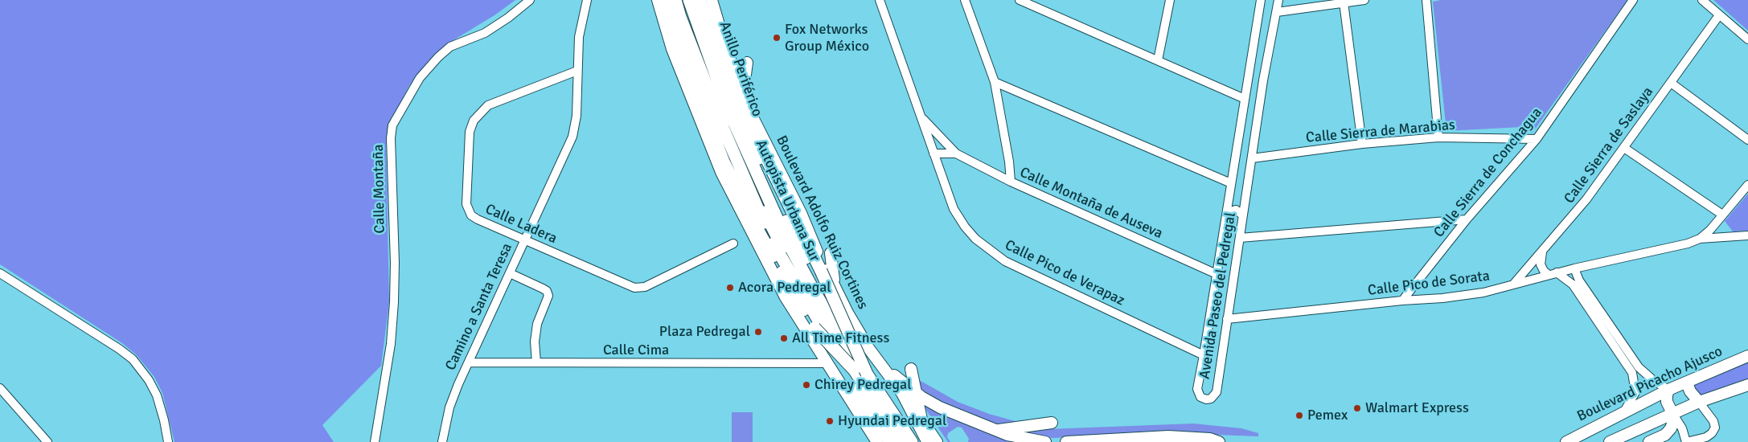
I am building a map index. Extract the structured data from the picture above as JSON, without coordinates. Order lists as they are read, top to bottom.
{
  "streets": {
    "highway": ["Anillo Periférico", "Autopista Urbana Sur"],
    "main road": ["Boulevard Adolfo Ruiz Cortines", "Boulevard Picacho Ajusco"],
    "street": [
      "Calle Sierra de Marabias",
      "Calle Sierra de Saslaya",
      "Calle Sierra de Conchagua",
      "Calle Montaña",
      "Calle Montaña de Auseva",
      "Calle Ladera",
      "Calle Pico de Verapaz",
      "Calle Pico de Sorata",
      "Avenida Paseo del Pedregal",
      "Camino a Santa Teresa",
      "Calle Cima"
    ]
  },
  "crossings": [
    ["Calle Sierra de Marabias", "Calle Sierra de Conchagua"],
    ["Calle Sierra de Marabias", "Avenida Paseo del Pedregal"],
    ["Calle Sierra de Saslaya", "Calle Pico de Sorata"],
    ["Calle Sierra de Conchagua", "Calle Pico de Sorata"],
    ["Calle Montaña de Auseva", "Calle Pico de Verapaz"],
    ["Calle Montaña de Auseva", "Avenida Paseo del Pedregal"],
    ["Calle Ladera", "Camino a Santa Teresa"],
    ["Calle Pico de Verapaz", "Avenida Paseo del Pedregal"],
    ["Calle Pico de Sorata", "Avenida Paseo del Pedregal"],
    ["Camino a Santa Teresa", "Calle Cima"]
  ],
  "places": [
    "Fox Networks Group México",
    "Acora Pedregal",
    "Plaza Pedregal",
    "All Time Fitness",
    "Chirey Pedregal",
    "Walmart Express",
    "Pemex",
    "Hyundai Pedregal"
  ]
}
